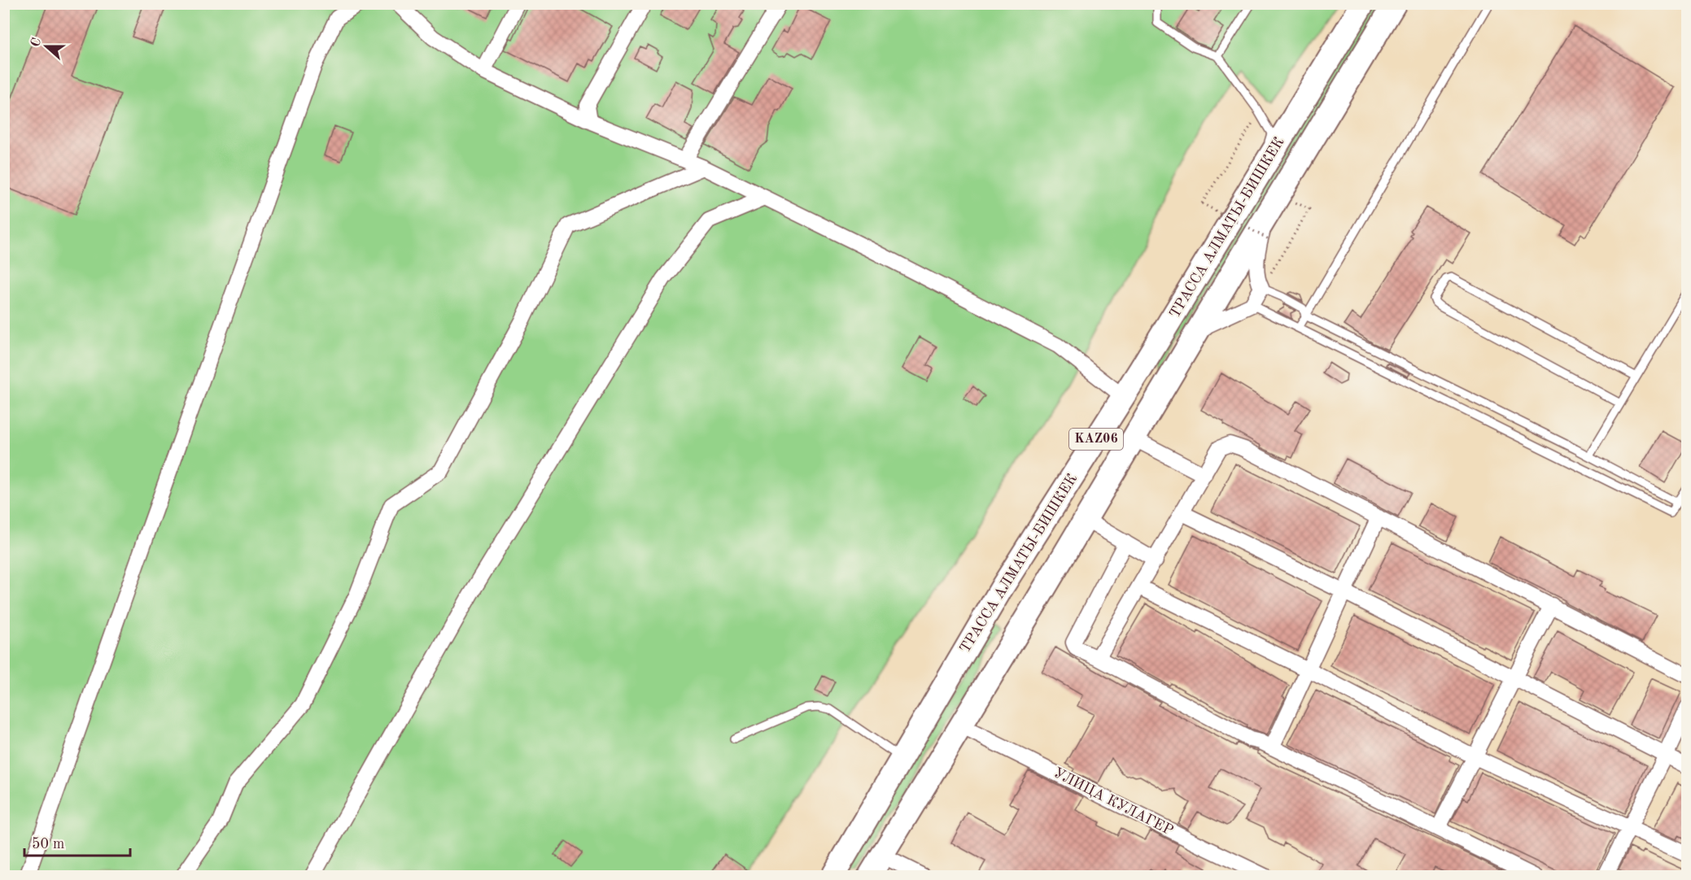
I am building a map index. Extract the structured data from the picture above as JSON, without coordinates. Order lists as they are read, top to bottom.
{
  "streets": {
    "highway": ["ТРАССА АЛМАТЫ-БИШКЕК", "KАZ06"],
    "street": ["УЛИЦА КУЛАГЕР"]
  },
  "crossings": [
    ["ТРАССА АЛМАТЫ-БИШКЕК", "УЛИЦА КУЛАГЕР"]
  ],
  "scale_bar": "50 m",
  "north": "left"
}
